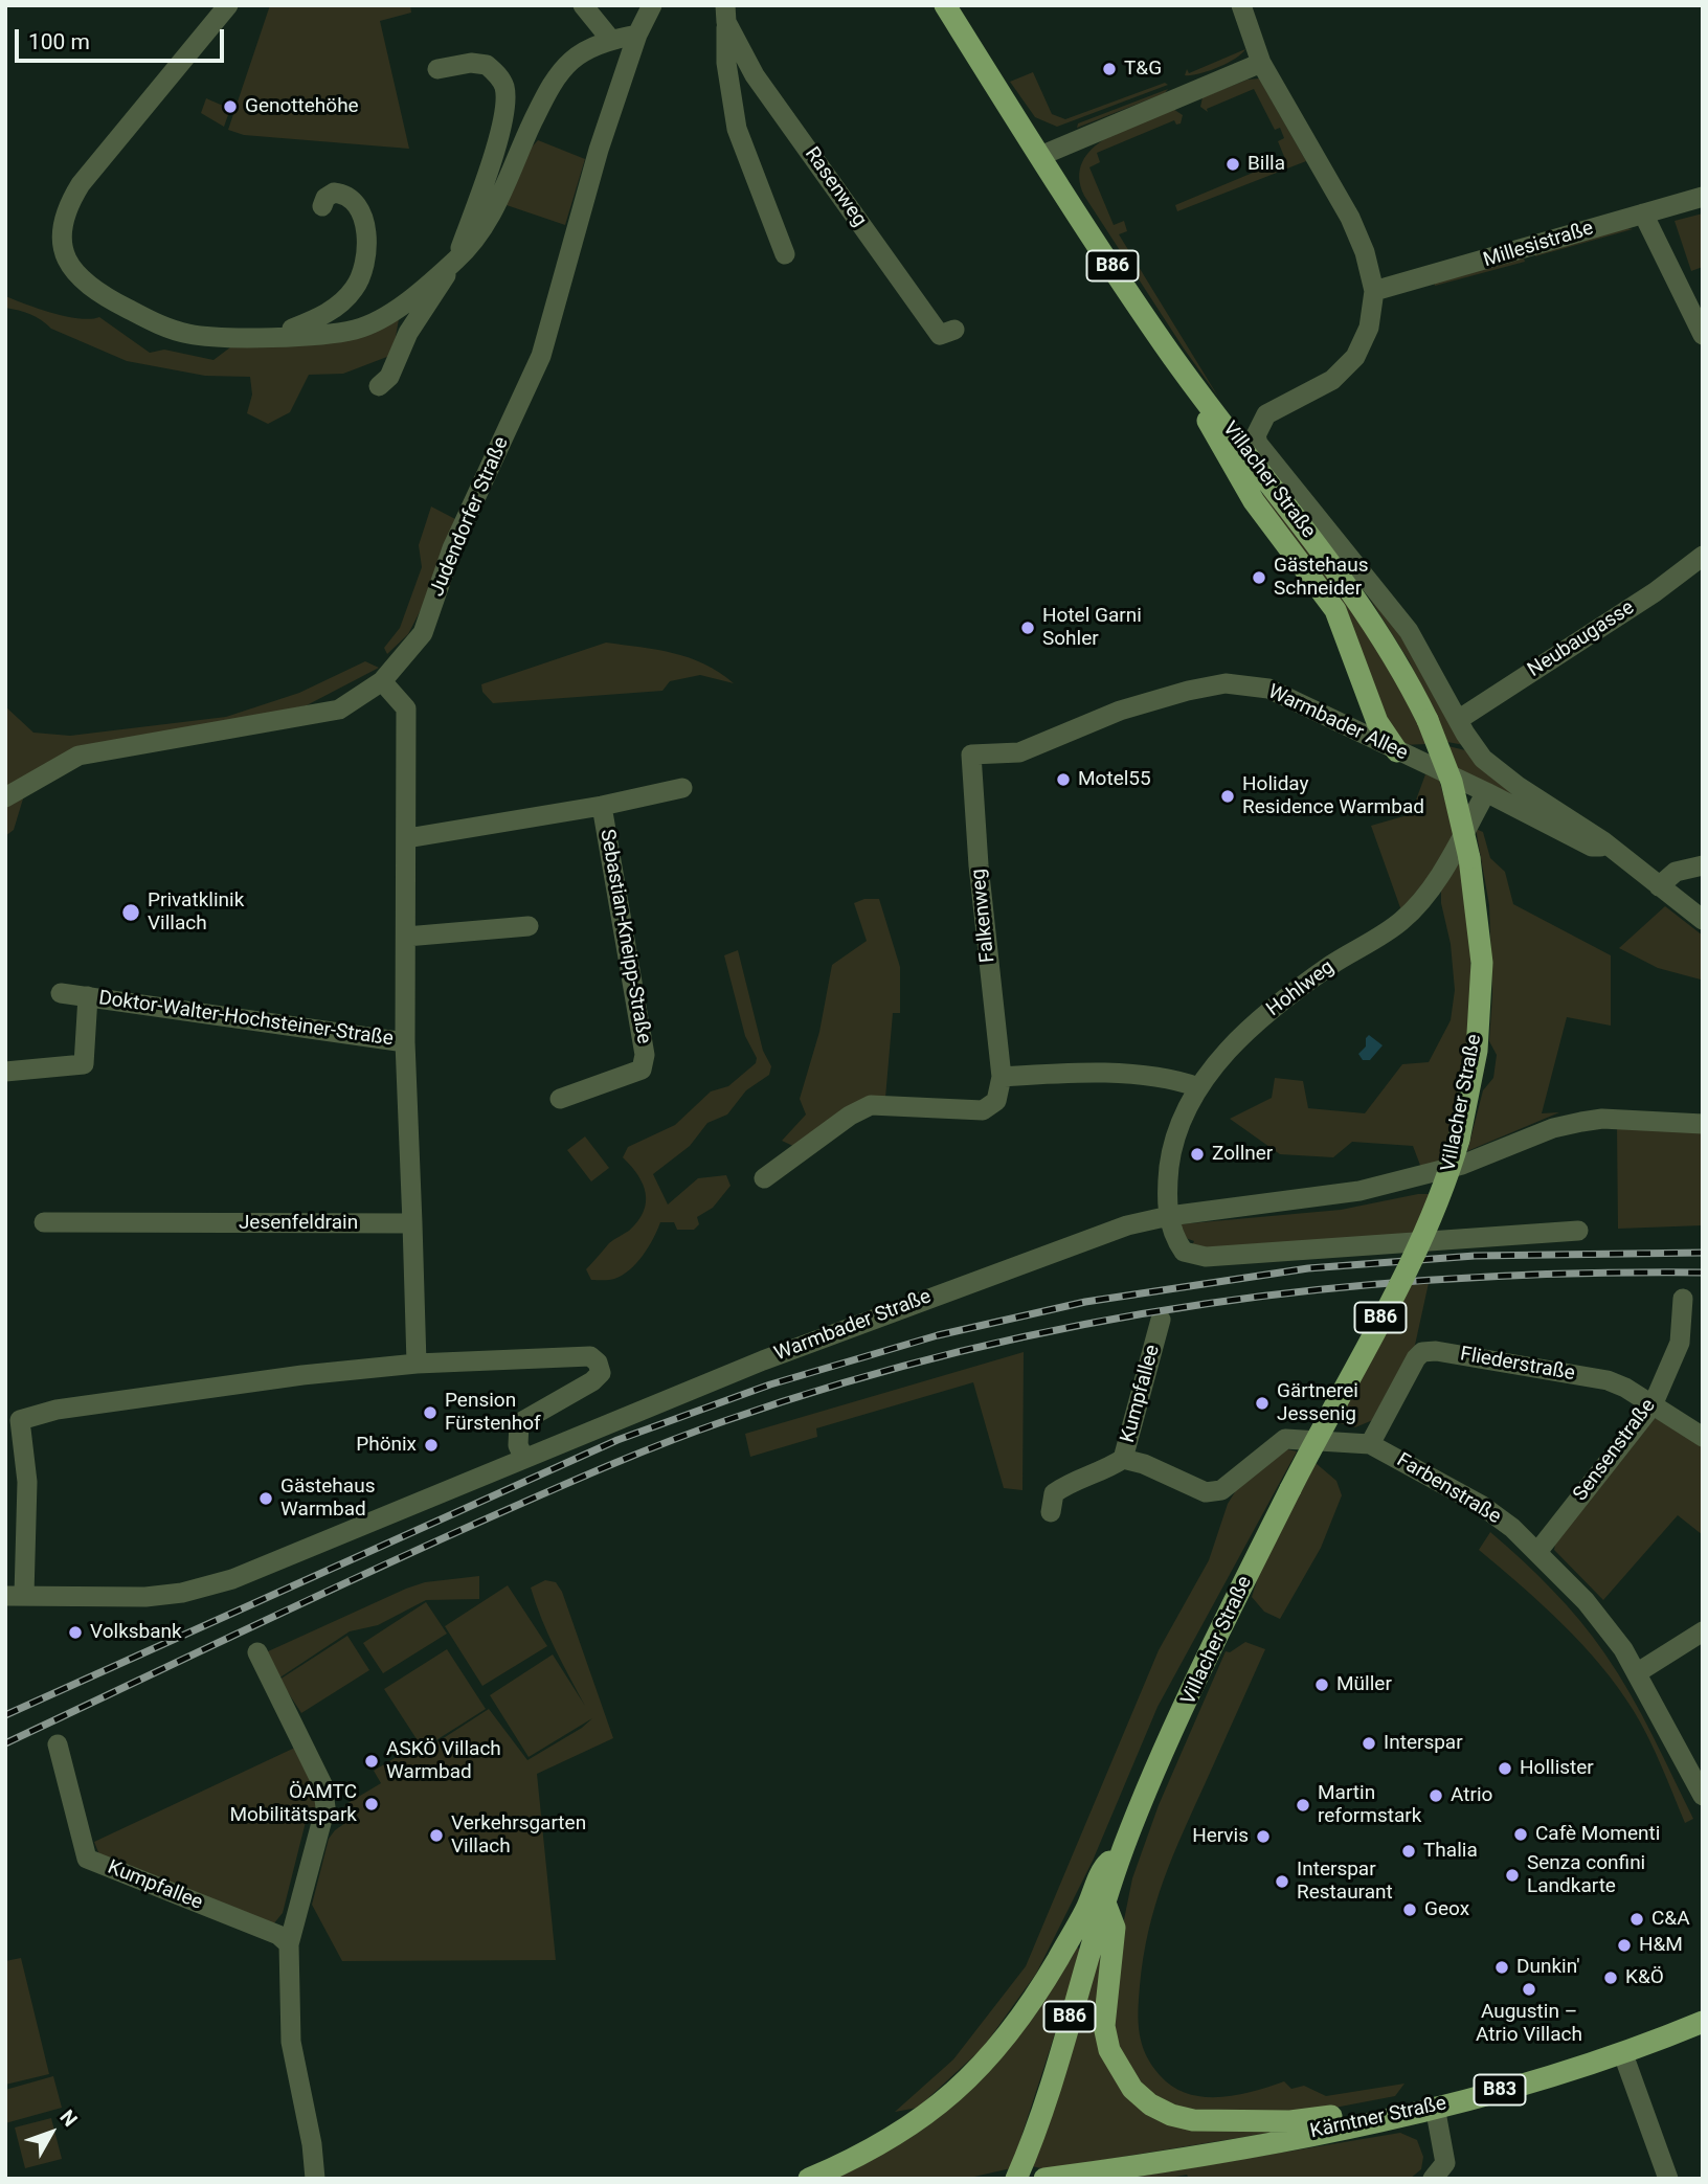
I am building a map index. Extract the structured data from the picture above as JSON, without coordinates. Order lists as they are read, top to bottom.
{
  "streets": {
    "main road": [
      "B86",
      "Villacher Straße",
      "B83",
      "Kärntner Straße"
    ],
    "street": [
      "Rasenweg",
      "Millesistraße",
      "Judendorfer Straße",
      "Neubaugasse",
      "Warmbader Allee",
      "Falkenweg",
      "Sebastian-Kneipp-Straße",
      "Hohlweg",
      "Doktor-Walter-Hochsteiner-Straße",
      "Jesenfeldrain",
      "Warmbader Straße",
      "Fliederstraße",
      "Kumpfallee",
      "Sensenstraße",
      "Farbenstraße"
    ]
  },
  "crossings": [
    ["Warmbader Allee", "Falkenweg"],
    ["Warmbader Allee", "Hohlweg"],
    ["Hohlweg", "Warmbader Straße"],
    ["Fliederstraße", "Sensenstraße"],
    ["Fliederstraße", "Farbenstraße"],
    ["Kumpfallee", "Farbenstraße"],
    ["Sensenstraße", "Farbenstraße"]
  ],
  "places": [
    "T&G",
    "Genottehöhe",
    "Billa",
    "Gästehaus Schneider",
    "Hotel Garni Sohler",
    "Motel55",
    "Holiday Residence Warmbad",
    "Privatklinik Villach",
    "Zollner",
    "Gärtnerei Jessenig",
    "Pension Fürstenhof",
    "Phönix",
    "Gästehaus Warmbad",
    "Volksbank",
    "Müller",
    "Interspar",
    "ASKÖ Villach Warmbad",
    "Hollister",
    "Atrio",
    "ÖAMTC Mobilitätspark",
    "Martin reformstark",
    "Cafè Momenti",
    "Verkehrsgarten Villach",
    "Hervis",
    "Thalia",
    "Senza confini Landkarte",
    "Interspar Restaurant",
    "Geox",
    "C&A",
    "H&M",
    "Dunkin'",
    "K&Ö",
    "Augustin – Atrio Villach"
  ],
  "scale_bar": "100 m",
  "north": "top right"
}
